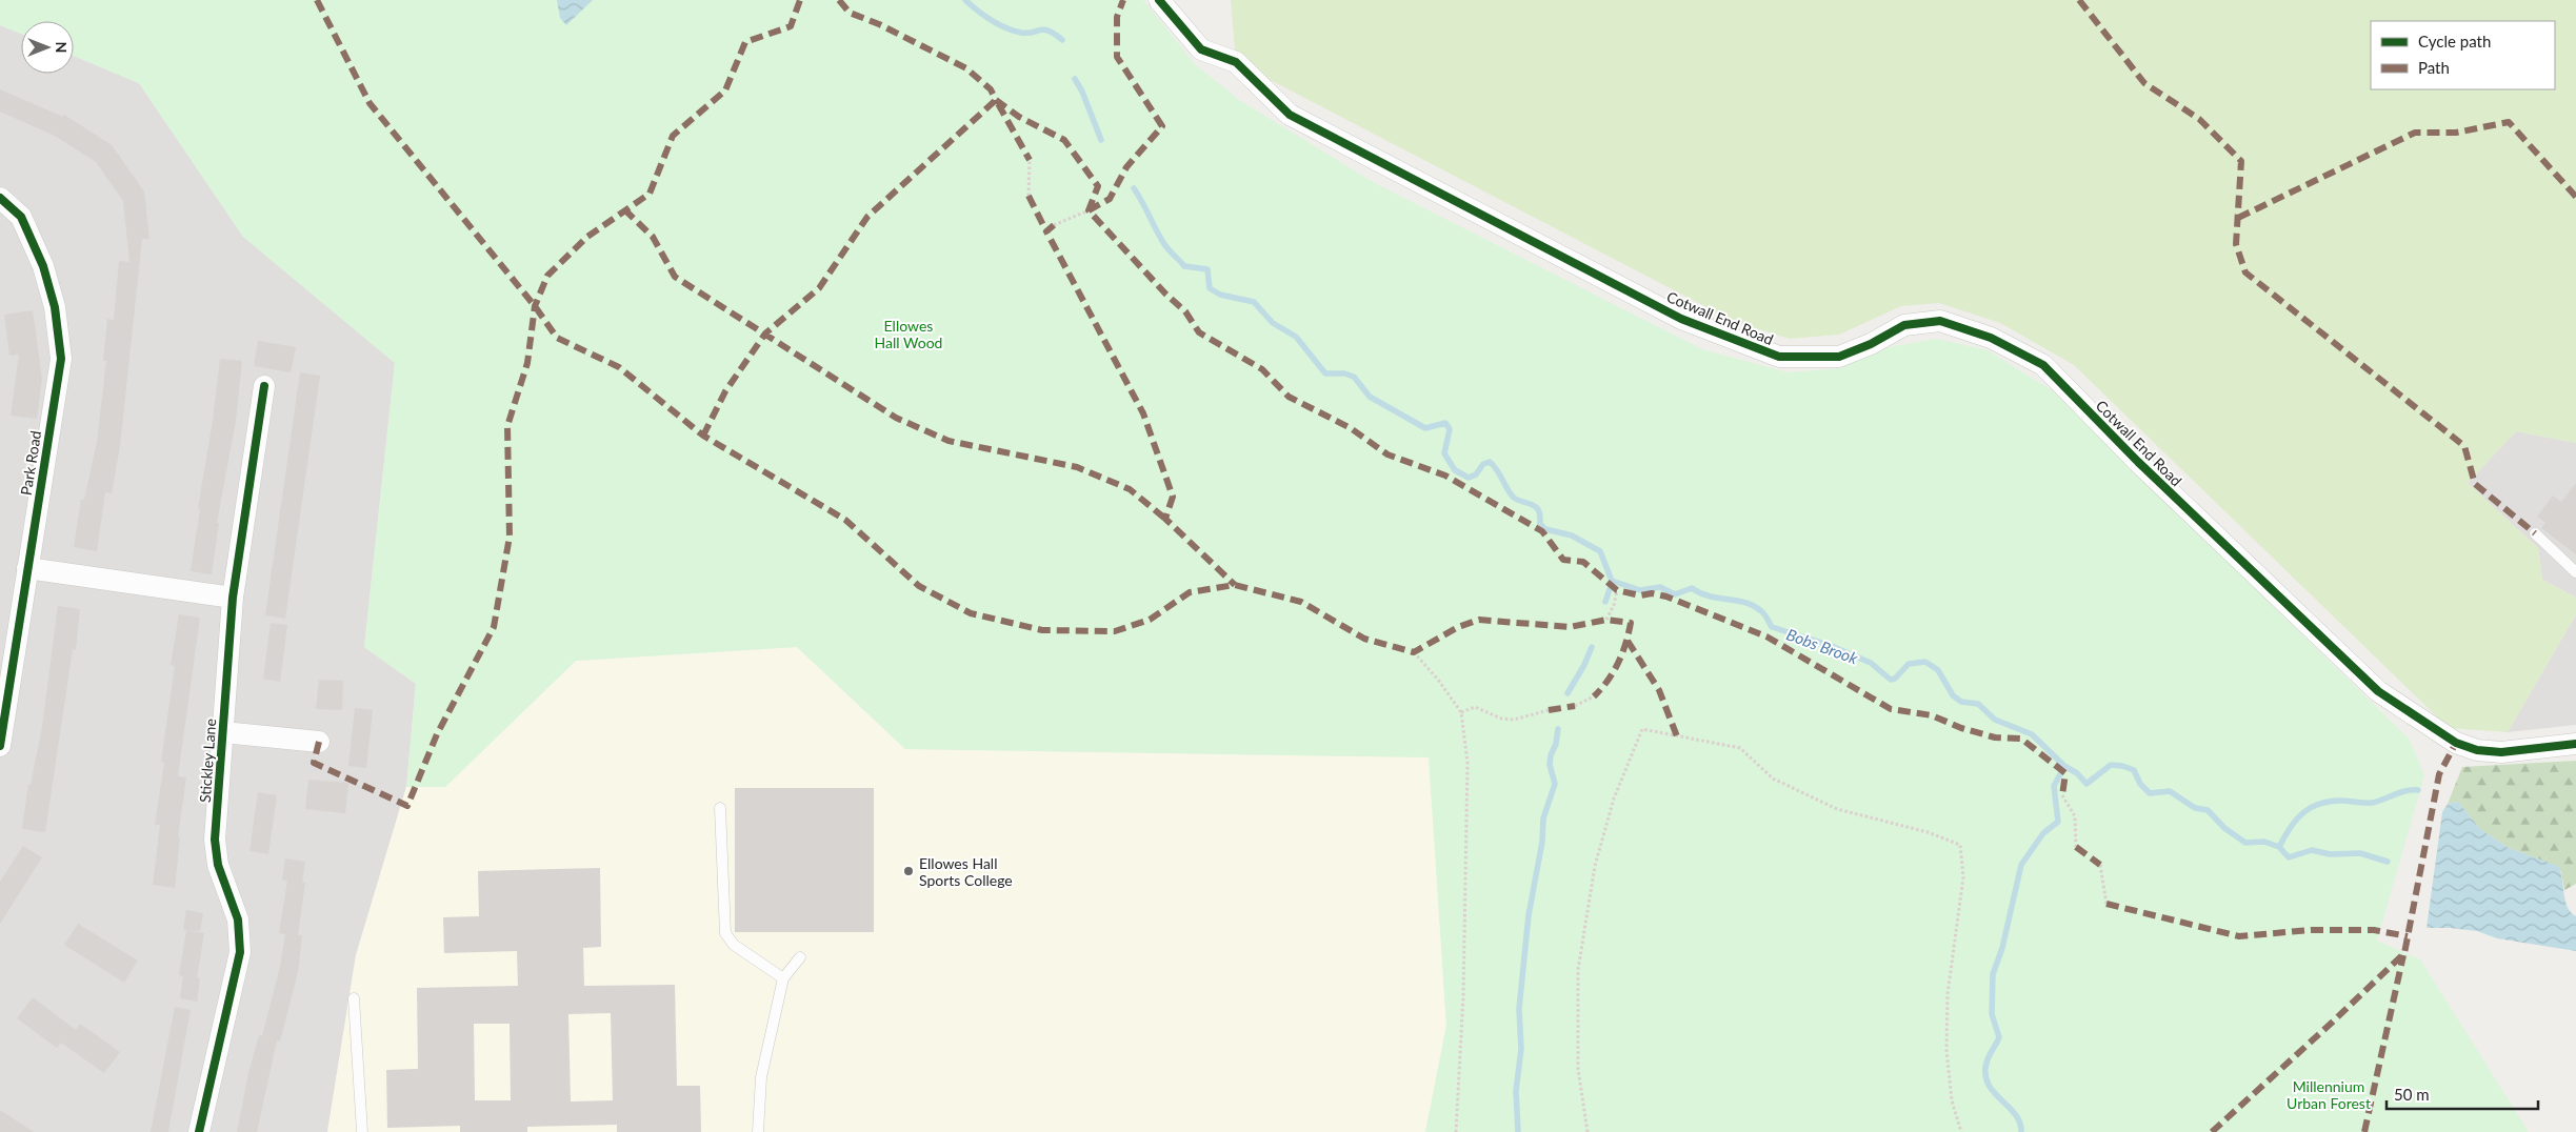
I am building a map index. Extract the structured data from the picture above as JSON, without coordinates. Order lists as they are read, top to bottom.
{
  "streets": {
    "street": ["Cotwall End Road", "Park Road", "Stickley Lane"]
  },
  "water": ["Bobs Brook"],
  "parks": ["Ellowes Hall Wood", "Millennium Urban Forest"],
  "places": ["Ellowes Hall Sports College"],
  "legend": ["Cycle path", "Path"],
  "scale_bar": "50 m",
  "north": "right"
}
